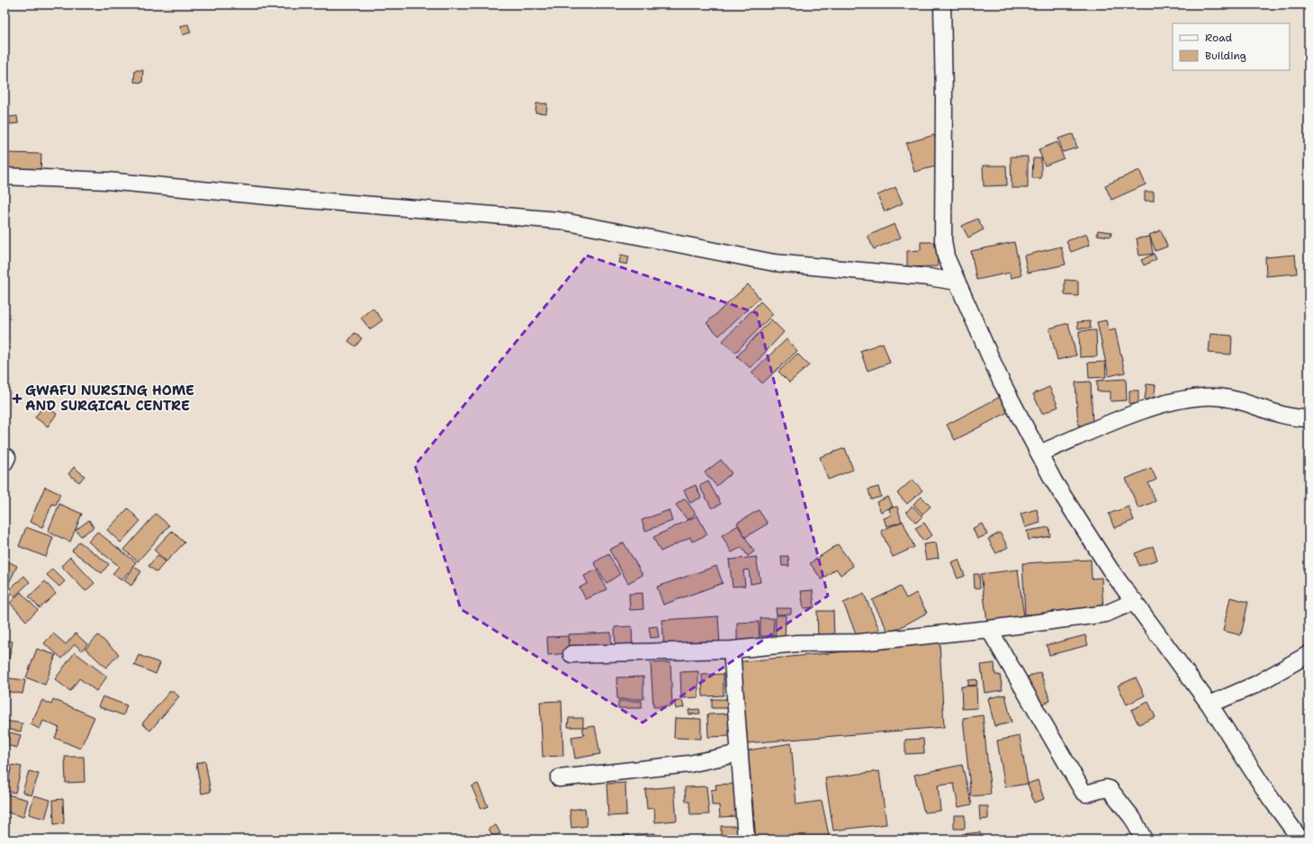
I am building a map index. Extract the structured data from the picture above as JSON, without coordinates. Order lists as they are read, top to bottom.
{
  "places": {
    "health": ["GWAFU NURSING HOME AND SURGICAL CENTRE"]
  },
  "legend": ["Road", "Building"]
}
